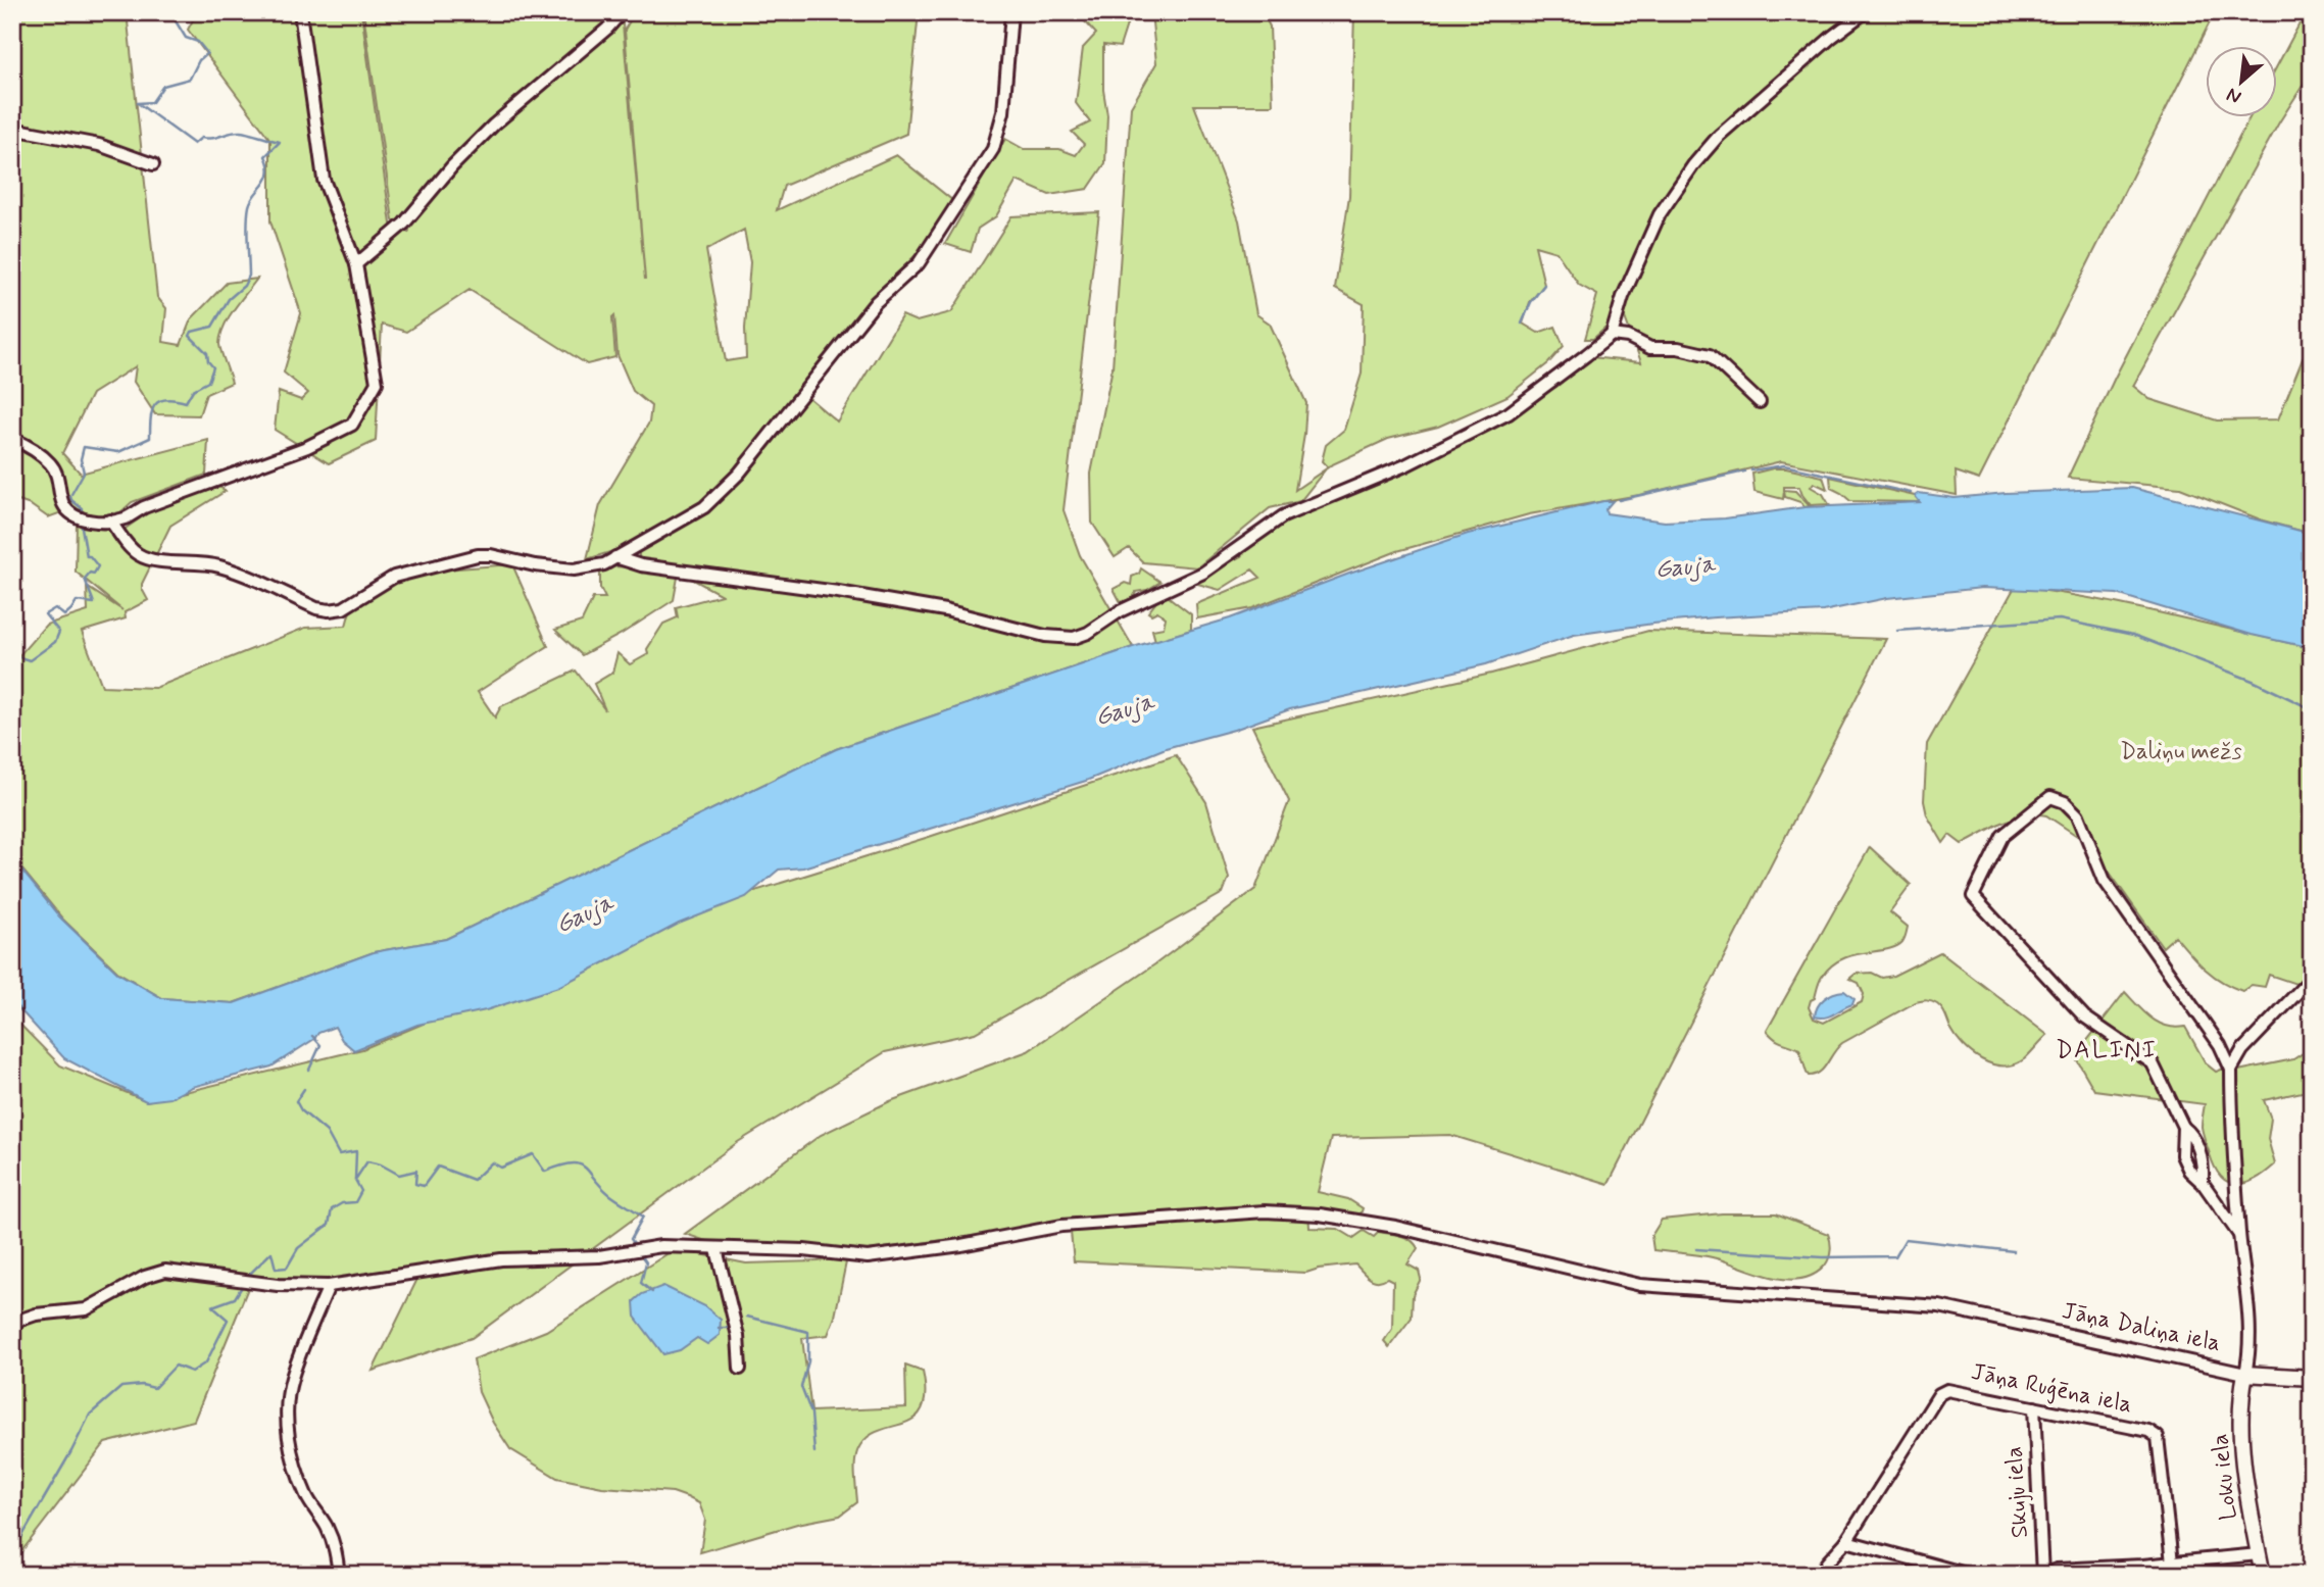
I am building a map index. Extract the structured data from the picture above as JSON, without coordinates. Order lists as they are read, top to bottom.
{
  "streets": {
    "street": [
      "Jāņa Daliņa iela",
      "Jāņa Ruģēna iela",
      "Loku iela",
      "Skuju iela"
    ]
  },
  "crossings": [
    ["Jāņa Daliņa iela", "Loku iela"],
    ["Jāņa Ruģēna iela", "Skuju iela"]
  ],
  "districts": ["DALIŅI"],
  "water": ["Gauja"],
  "parks": ["Daliņu mežs"],
  "north": "bottom left"
}
